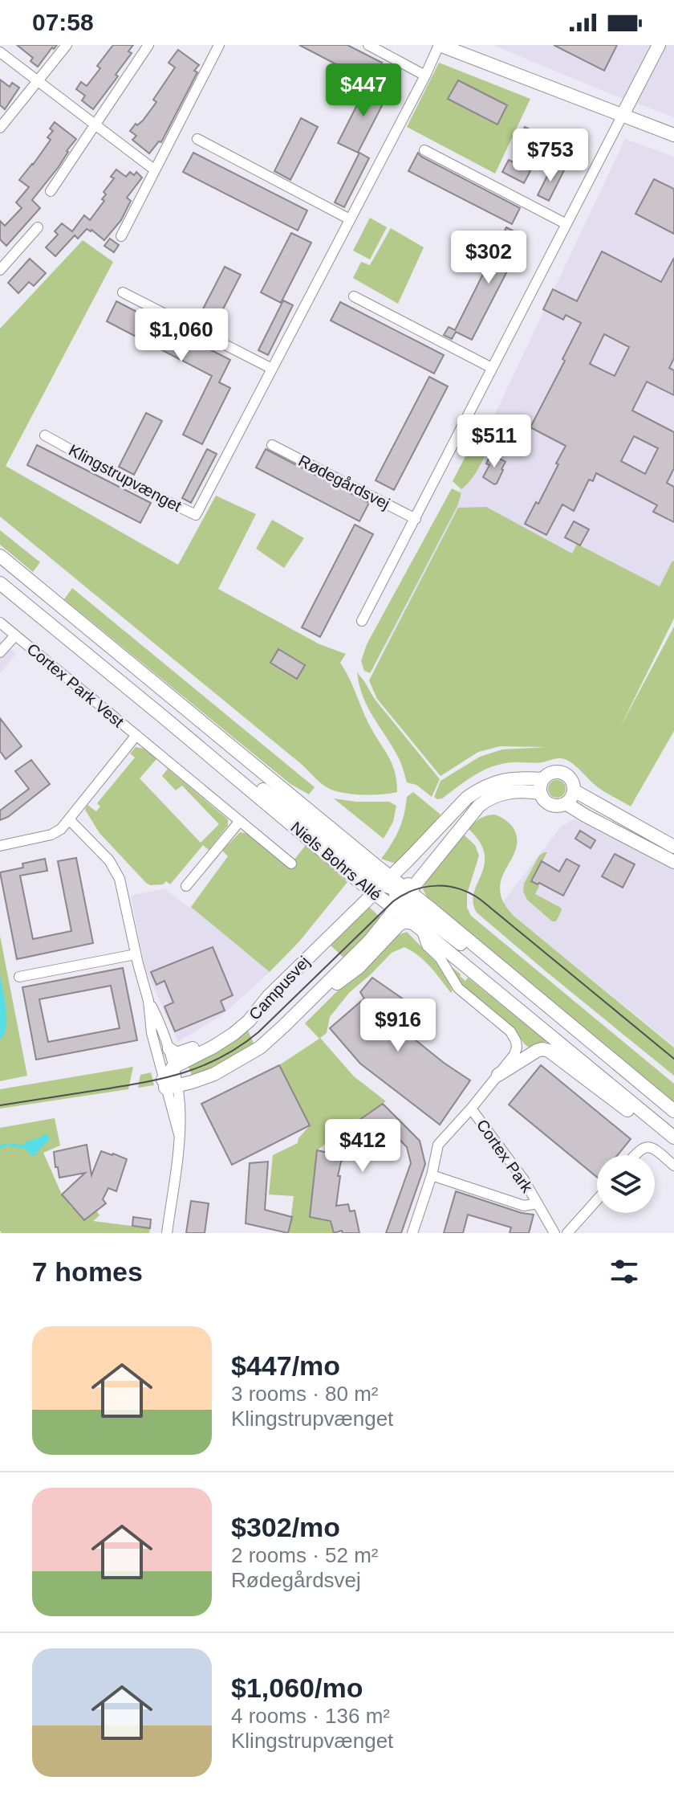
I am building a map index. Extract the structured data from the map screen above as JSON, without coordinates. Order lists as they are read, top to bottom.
{
  "streets": {
    "street": [
      "Klingstrupvænget",
      "Rødegårdsvej",
      "Cortex Park Vest",
      "Niels Bohrs Allé",
      "Campusvej",
      "Cortex Park"
    ]
  },
  "crossings": [
    ["Niels Bohrs Allé", "Campusvej"],
    ["Niels Bohrs Allé", "Cortex Park"],
    ["Campusvej", "Cortex Park"]
  ],
  "page": {
    "status": "07:58",
    "price": [
      "$447",
      "$753",
      "$302",
      "$1,060",
      "$511",
      "$916",
      "$412"
    ],
    "heading": "7 homes",
    "list": [
      {
        "name": "$447/mo",
        "note": "3 rooms · 80 m² · Klingstrupvænget"
      },
      {
        "name": "$302/mo",
        "note": "2 rooms · 52 m² · Rødegårdsvej"
      },
      {
        "name": "$1,060/mo",
        "note": "4 rooms · 136 m² · Klingstrupvænget"
      }
    ]
  }
}
